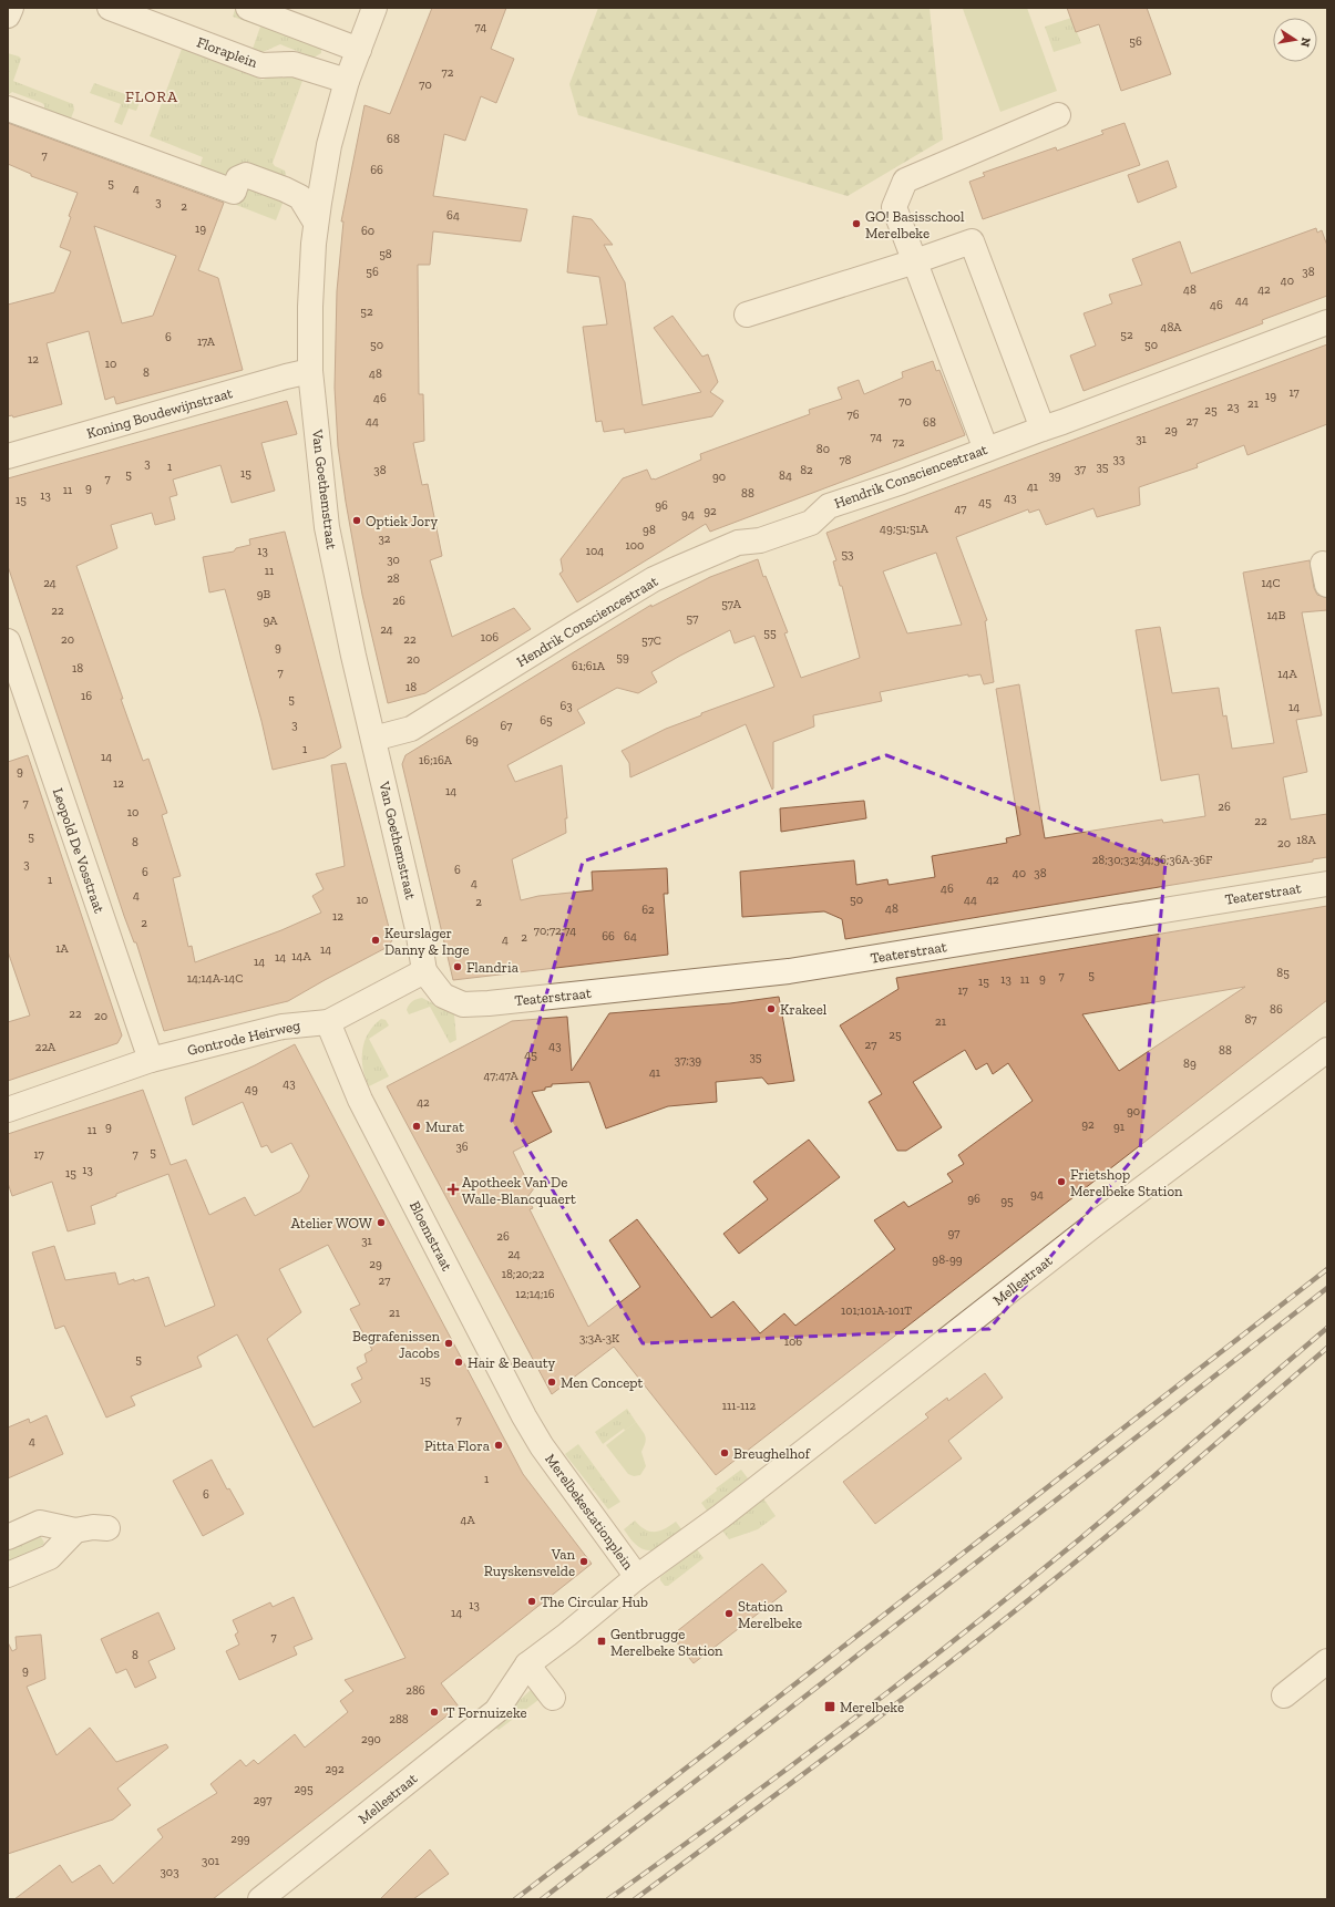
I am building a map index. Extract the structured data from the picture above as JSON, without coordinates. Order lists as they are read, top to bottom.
{
  "streets": {
    "street": [
      "Floraplein",
      "Koning Boudewijnstraat",
      "Hendrik Consciencestraat",
      "Van Goethemstraat",
      "Leopold De Vosstraat",
      "Teaterstraat",
      "Gontrode Heirweg",
      "Bloemstraat",
      "Mellestraat",
      "Merelbekestationplein"
    ]
  },
  "crossings": [
    ["Floraplein", "Van Goethemstraat"],
    ["Koning Boudewijnstraat", "Van Goethemstraat"],
    ["Hendrik Consciencestraat", "Van Goethemstraat"],
    ["Van Goethemstraat", "Teaterstraat"],
    ["Van Goethemstraat", "Gontrode Heirweg"],
    ["Leopold De Vosstraat", "Gontrode Heirweg"],
    ["Teaterstraat", "Gontrode Heirweg"],
    ["Gontrode Heirweg", "Bloemstraat"],
    ["Bloemstraat", "Merelbekestationplein"],
    ["Mellestraat", "Merelbekestationplein"]
  ],
  "districts": ["FLORA"],
  "places": {
    "other": [
      "GO! Basisschool Merelbeke",
      "Optiek Jory",
      "Keurslager Danny & Inge",
      "Flandria",
      "Krakeel",
      "Murat",
      "Frietshop Merelbeke Station",
      "Atelier WOW",
      "Begrafenissen Jacobs",
      "Hair & Beauty",
      "Men Concept",
      "Pitta Flora",
      "Breughelhof",
      "Van Ruyskensvelde",
      "The Circular Hub",
      "Station Merelbeke",
      "'T Fornuizeke"
    ],
    "health": ["Apotheek Van De Walle-Blancquaert"],
    "transit": ["Gentbrugge Merelbeke Station", "Merelbeke"]
  },
  "house_numbers": [
    "74",
    "56",
    "72",
    "70",
    "68",
    "7",
    "66",
    "5",
    "4",
    "3",
    "2",
    "64",
    "19",
    "60",
    "58",
    "56",
    "38",
    "40",
    "48",
    "42",
    "44",
    "46",
    "52",
    "48A",
    "52",
    "6",
    "17A",
    "50",
    "50",
    "12",
    "10",
    "8",
    "48",
    "17",
    "19",
    "46",
    "70",
    "21",
    "23",
    "25",
    "76",
    "44",
    "27",
    "68",
    "29",
    "74",
    "31",
    "72",
    "80",
    "33",
    "78",
    "3",
    "1",
    "35",
    "37",
    "38",
    "82",
    "15",
    "5",
    "84",
    "39",
    "90",
    "7",
    "41",
    "9",
    "11",
    "88",
    "13",
    "43",
    "15",
    "45",
    "96",
    "47",
    "92",
    "94",
    "49;51;51A",
    "98",
    "32",
    "100",
    "13",
    "104",
    "53",
    "30",
    "11",
    "28",
    "24",
    "14C",
    "9B",
    "26",
    "57A",
    "22",
    "14B",
    "57",
    "9A",
    "24",
    "55",
    "106",
    "20",
    "22",
    "57C",
    "9",
    "59",
    "20",
    "61;61A",
    "18",
    "7",
    "14A",
    "18",
    "16",
    "5",
    "63",
    "14",
    "65",
    "3",
    "67",
    "69",
    "1",
    "14",
    "16;16A",
    "9",
    "12",
    "14",
    "7",
    "26",
    "10",
    "22",
    "5",
    "18A",
    "8",
    "20",
    "28;30;32;34;36;36A-36F",
    "3",
    "6",
    "6",
    "40",
    "38",
    "1",
    "42",
    "4",
    "46",
    "4",
    "10",
    "50",
    "44",
    "2",
    "48",
    "62",
    "12",
    "2",
    "70;72;74",
    "66",
    "64",
    "2",
    "4",
    "1A",
    "14",
    "14A",
    "14",
    "14",
    "85",
    "5",
    "7",
    "14;14A-14C",
    "9",
    "13",
    "11",
    "15",
    "17",
    "86",
    "22",
    "20",
    "87",
    "21",
    "25",
    "27",
    "43",
    "22A",
    "88",
    "45",
    "35",
    "37;39",
    "89",
    "41",
    "47;47A",
    "43",
    "49",
    "42",
    "90",
    "92",
    "9",
    "91",
    "11",
    "36",
    "5",
    "17",
    "7",
    "13",
    "15",
    "94",
    "96",
    "95",
    "97",
    "26",
    "31",
    "24",
    "98-99",
    "29",
    "18;20;22",
    "27",
    "12;14;16",
    "101;101A-101T",
    "21",
    "3;3A-3K",
    "106",
    "5",
    "15",
    "111-112",
    "7",
    "4",
    "1",
    "6",
    "4A",
    "13",
    "14",
    "7",
    "8",
    "9",
    "286",
    "288",
    "290",
    "292",
    "295",
    "297",
    "299",
    "301",
    "303"
  ],
  "north": "right"
}
